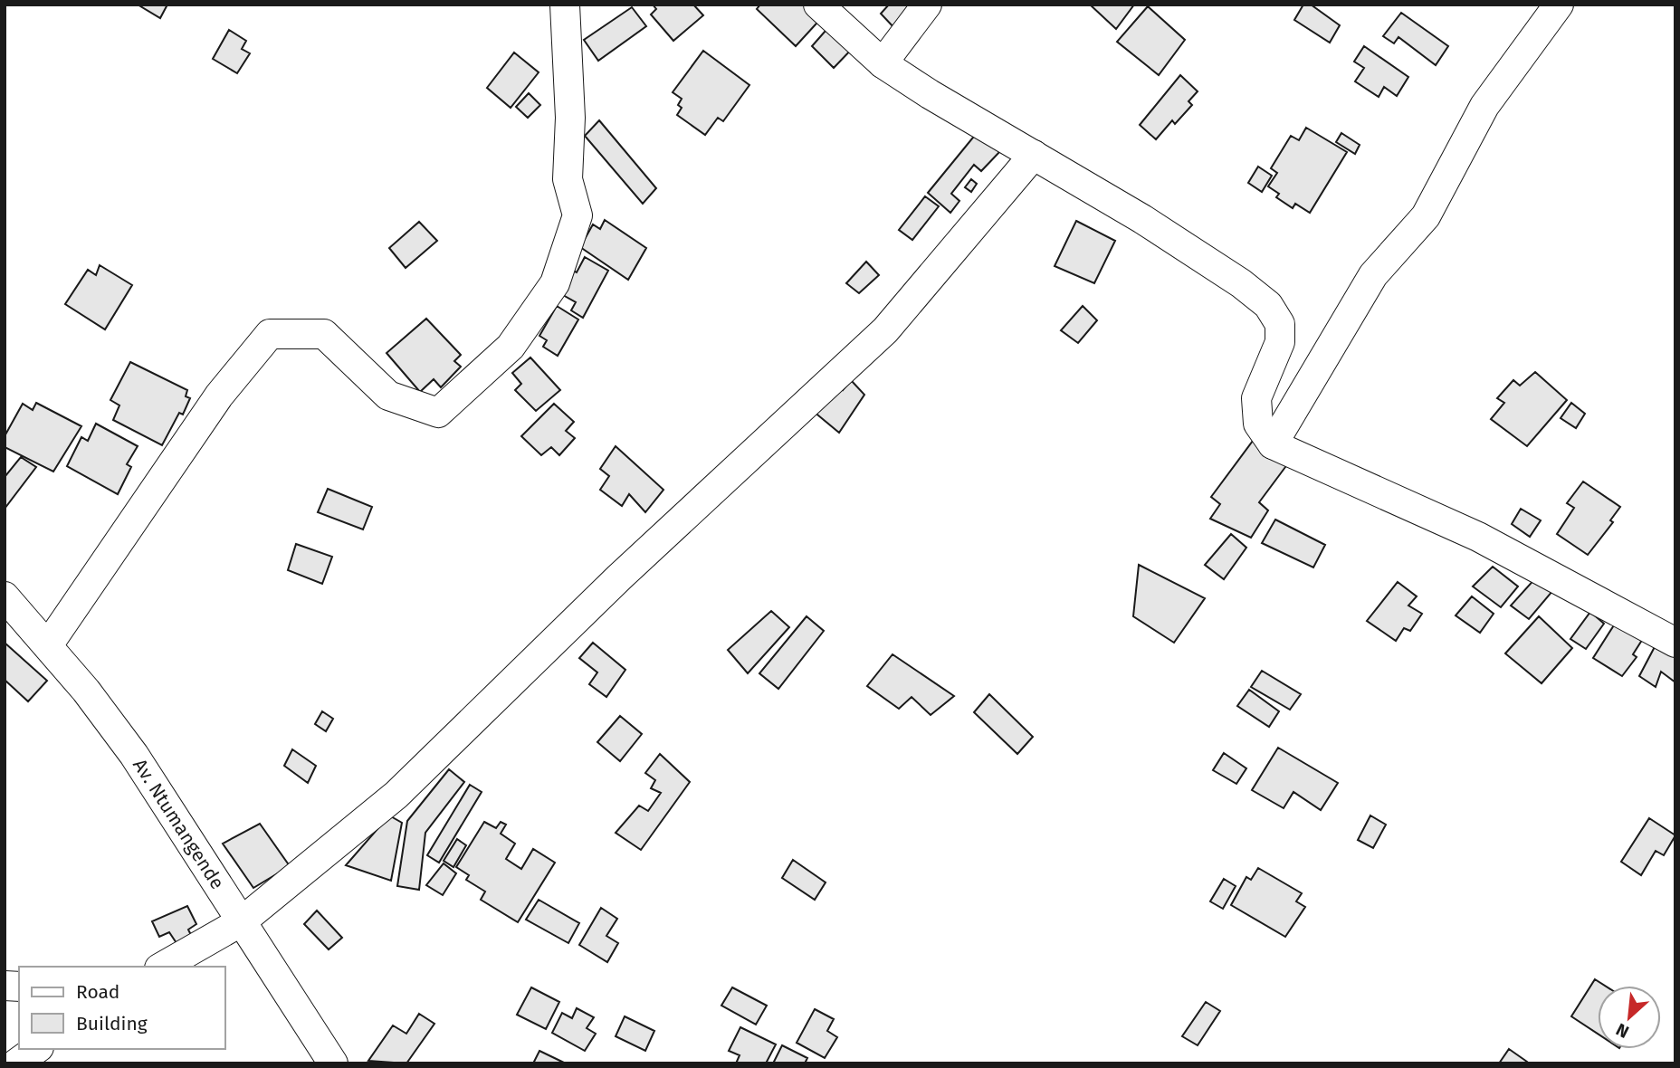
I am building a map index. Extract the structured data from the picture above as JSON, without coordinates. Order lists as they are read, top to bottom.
{
  "streets": {
    "street": ["Av. Ntumangende"]
  },
  "legend": ["Road", "Building"],
  "north": "bottom left"
}
